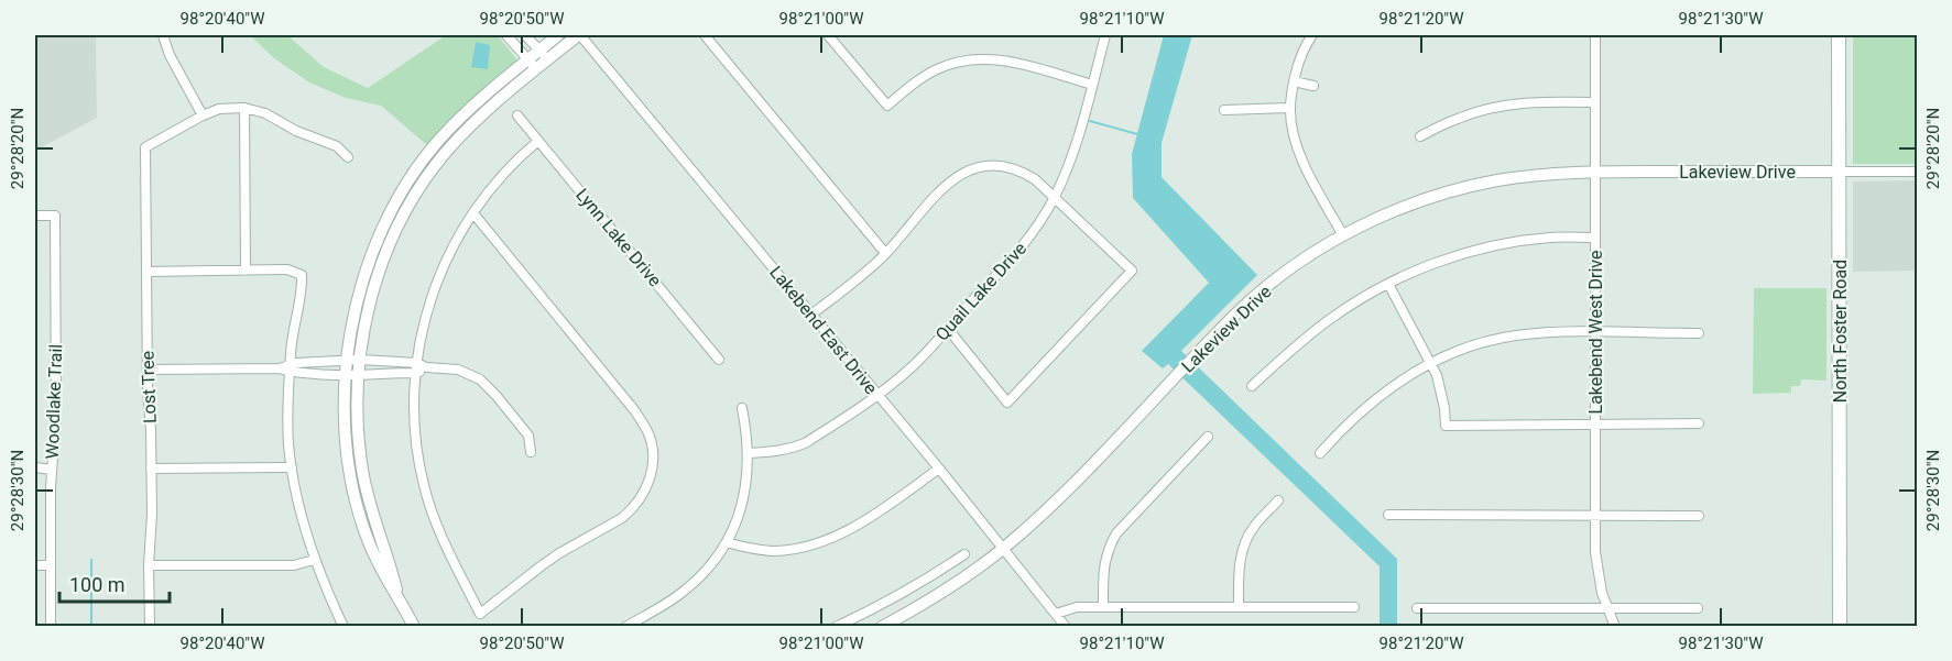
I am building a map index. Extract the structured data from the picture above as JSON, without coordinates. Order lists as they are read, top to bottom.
{
  "streets": {
    "main road": ["North Foster Road"],
    "street": [
      "Lakeview Drive",
      "Lynn Lake Drive",
      "Quail Lake Drive",
      "Lakebend East Drive",
      "Lakebend West Drive",
      "Lost Tree",
      "Woodlake Trail"
    ]
  },
  "crossings": [
    ["Lakeview Drive", "Lakebend East Drive"],
    ["Lakeview Drive", "North Foster Road"],
    ["Lakeview Drive", "Lakebend West Drive"],
    ["Quail Lake Drive", "Lakebend East Drive"]
  ],
  "scale_bar": "100 m",
  "coordinates": [
    "98°20'40\"W",
    "98°20'50\"W",
    "98°21'00\"W",
    "98°21'10\"W",
    "98°21'20\"W",
    "98°21'30\"W",
    "29°28'20\"N",
    "29°28'30\"N"
  ]
}
